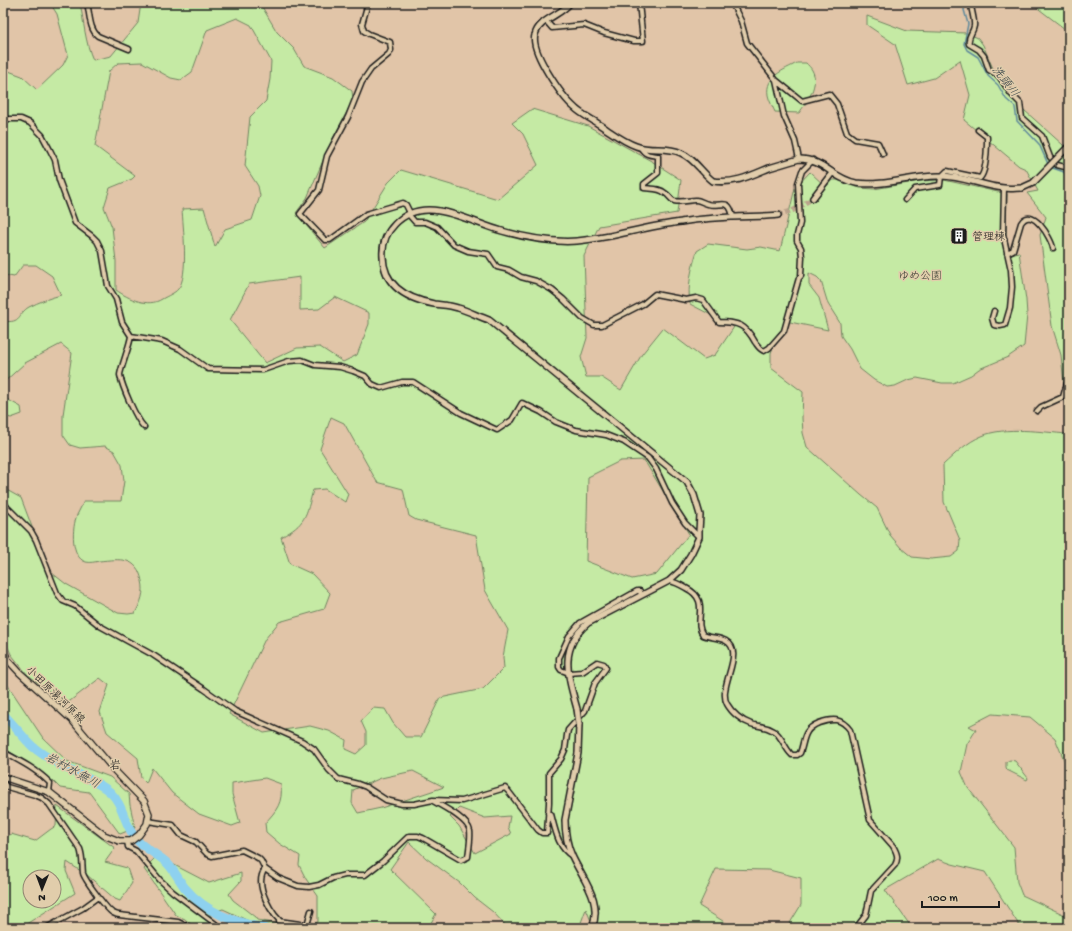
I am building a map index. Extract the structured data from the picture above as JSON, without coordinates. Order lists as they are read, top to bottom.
{
  "streets": {
    "main road": ["小田原湯河原線"]
  },
  "districts": ["岩"],
  "water": ["洗頭川", "岩村水無川"],
  "parks": ["ゆめ公園"],
  "places": {
    "building": ["管理棟"]
  },
  "scale_bar": "100 m",
  "north": "bottom"
}
